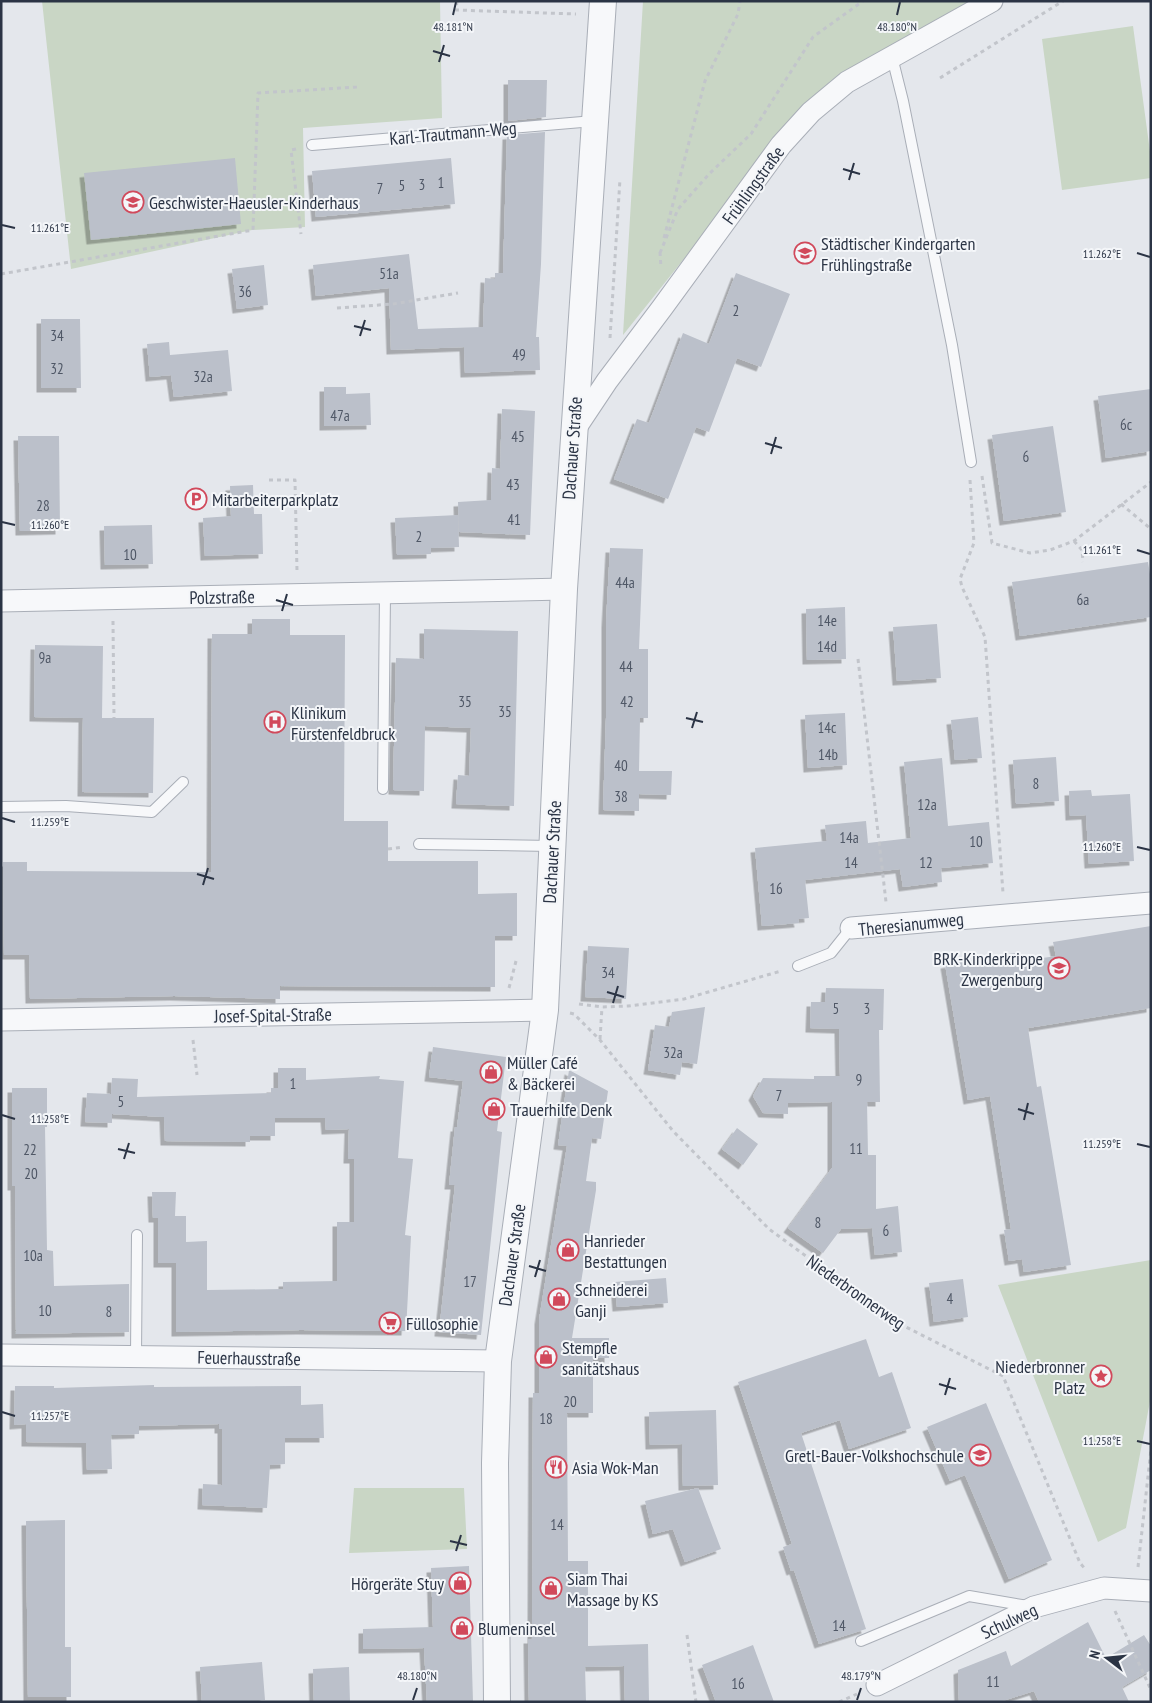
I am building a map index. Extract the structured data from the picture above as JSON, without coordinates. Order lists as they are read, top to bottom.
{
  "streets": {
    "street": [
      "Frühlingstraße",
      "Dachauer Straße",
      "Polzstraße",
      "Theresianumweg",
      "Josef-Spital-Straße",
      "Feuerhausstraße",
      "Schulweg"
    ],
    "lane": ["Karl-Trautmann-Weg"],
    "path": ["Niederbronnerweg"]
  },
  "crossings": [
    ["Karl-Trautmann-Weg", "Dachauer Straße"],
    ["Frühlingstraße", "Dachauer Straße"],
    ["Dachauer Straße", "Polzstraße"],
    ["Dachauer Straße", "Josef-Spital-Straße"],
    ["Dachauer Straße", "Feuerhausstraße"],
    ["Niederbronnerweg", "Schulweg"]
  ],
  "places": {
    "school or university": [
      "Geschwister-Haeusler-Kinderhaus",
      "Städtischer Kindergarten Frühlingstraße",
      "BRK-Kinderkrippe Zwergenburg",
      "Gretl-Bauer-Volkshochschule"
    ],
    "parking": ["Mitarbeiterparkplatz"],
    "hospital": ["Klinikum Fürstenfeldbruck"],
    "shop": [
      "Müller Café & Bäckerei",
      "Trauerhilfe Denk",
      "Hanrieder Bestattungen",
      "Schneiderei Ganji",
      "Stempfle sanitätshaus",
      "Hörgeräte Stuy",
      "Siam Thai Massage by KS",
      "Blumeninsel"
    ],
    "supermarket": ["Füllosophie"],
    "place": ["Niederbronner Platz"],
    "restaurant": ["Asia Wok-Man"]
  },
  "house_numbers": [
    "1",
    "3",
    "5",
    "7",
    "51a",
    "36",
    "2",
    "34",
    "49",
    "32",
    "32a",
    "47a",
    "6c",
    "45",
    "6",
    "43",
    "28",
    "41",
    "2",
    "10",
    "44a",
    "6a",
    "14e",
    "14d",
    "9a",
    "44",
    "35",
    "42",
    "35",
    "14c",
    "14b",
    "40",
    "8",
    "38",
    "12a",
    "14a",
    "10",
    "14",
    "12",
    "16",
    "34",
    "5",
    "3",
    "32a",
    "9",
    "1",
    "7",
    "5",
    "11",
    "22",
    "20",
    "8",
    "6",
    "10a",
    "17",
    "4",
    "10",
    "8",
    "20",
    "18",
    "14",
    "14",
    "11",
    "16"
  ],
  "north": "left",
  "coordinates": [
    "48.181°N",
    "48.180°N",
    "11.261°E",
    "11.262°E",
    "11.260°E",
    "11.259°E",
    "11.258°E",
    "11.257°E",
    "48.179°N"
  ]
}
